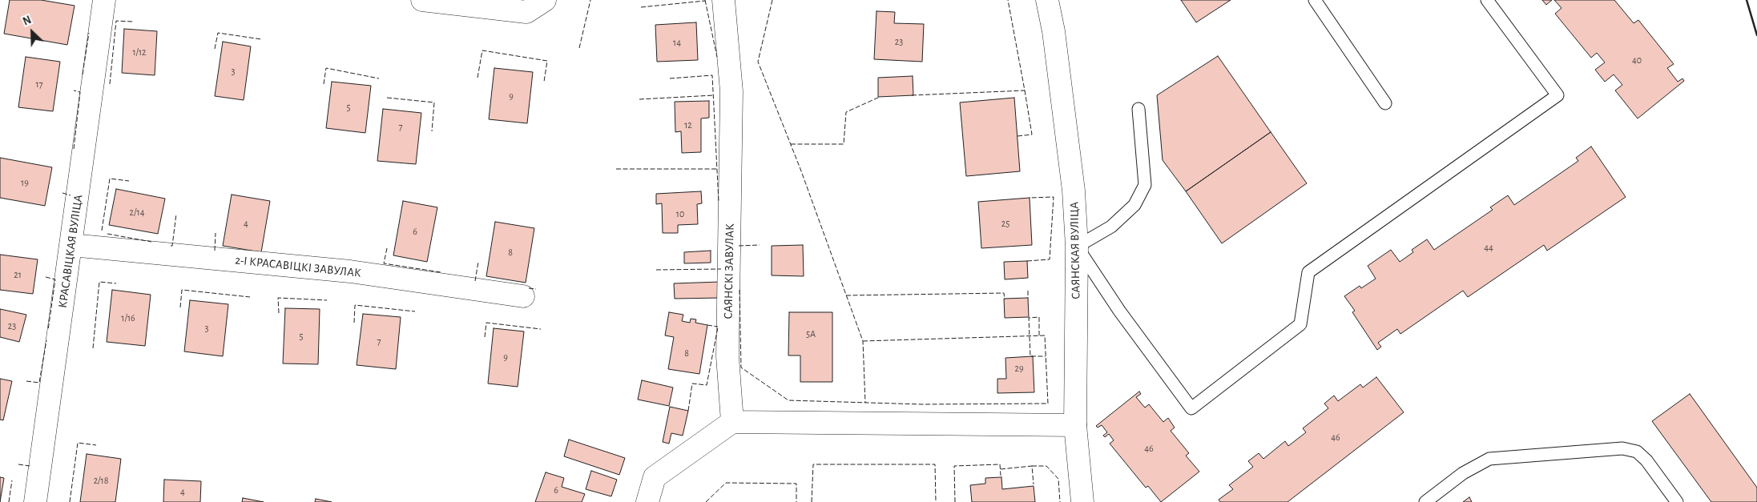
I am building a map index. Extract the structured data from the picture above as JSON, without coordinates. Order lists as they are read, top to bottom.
{
  "streets": {
    "street": [
      "САЯНСКАЯ ВУЛІЦА",
      "КРАСАВІЦКАЯ ВУЛІЦА",
      "2-І КРАСАВІЦКІ ЗАВУЛАК",
      "САЯНСКІ ЗАВУЛАК"
    ]
  },
  "crossings": [
    ["КРАСАВІЦКАЯ ВУЛІЦА", "2-І КРАСАВІЦКІ ЗАВУЛАК"]
  ],
  "house_numbers": [
    "23",
    "14",
    "1/12",
    "40",
    "3",
    "17",
    "9",
    "5",
    "12",
    "7",
    "19",
    "2/14",
    "10",
    "4",
    "25",
    "6",
    "44",
    "8",
    "21",
    "1/16",
    "23",
    "3",
    "5А",
    "5",
    "7",
    "8",
    "9",
    "29",
    "46",
    "46",
    "2/18",
    "6",
    "4"
  ],
  "north": "top left"
}
